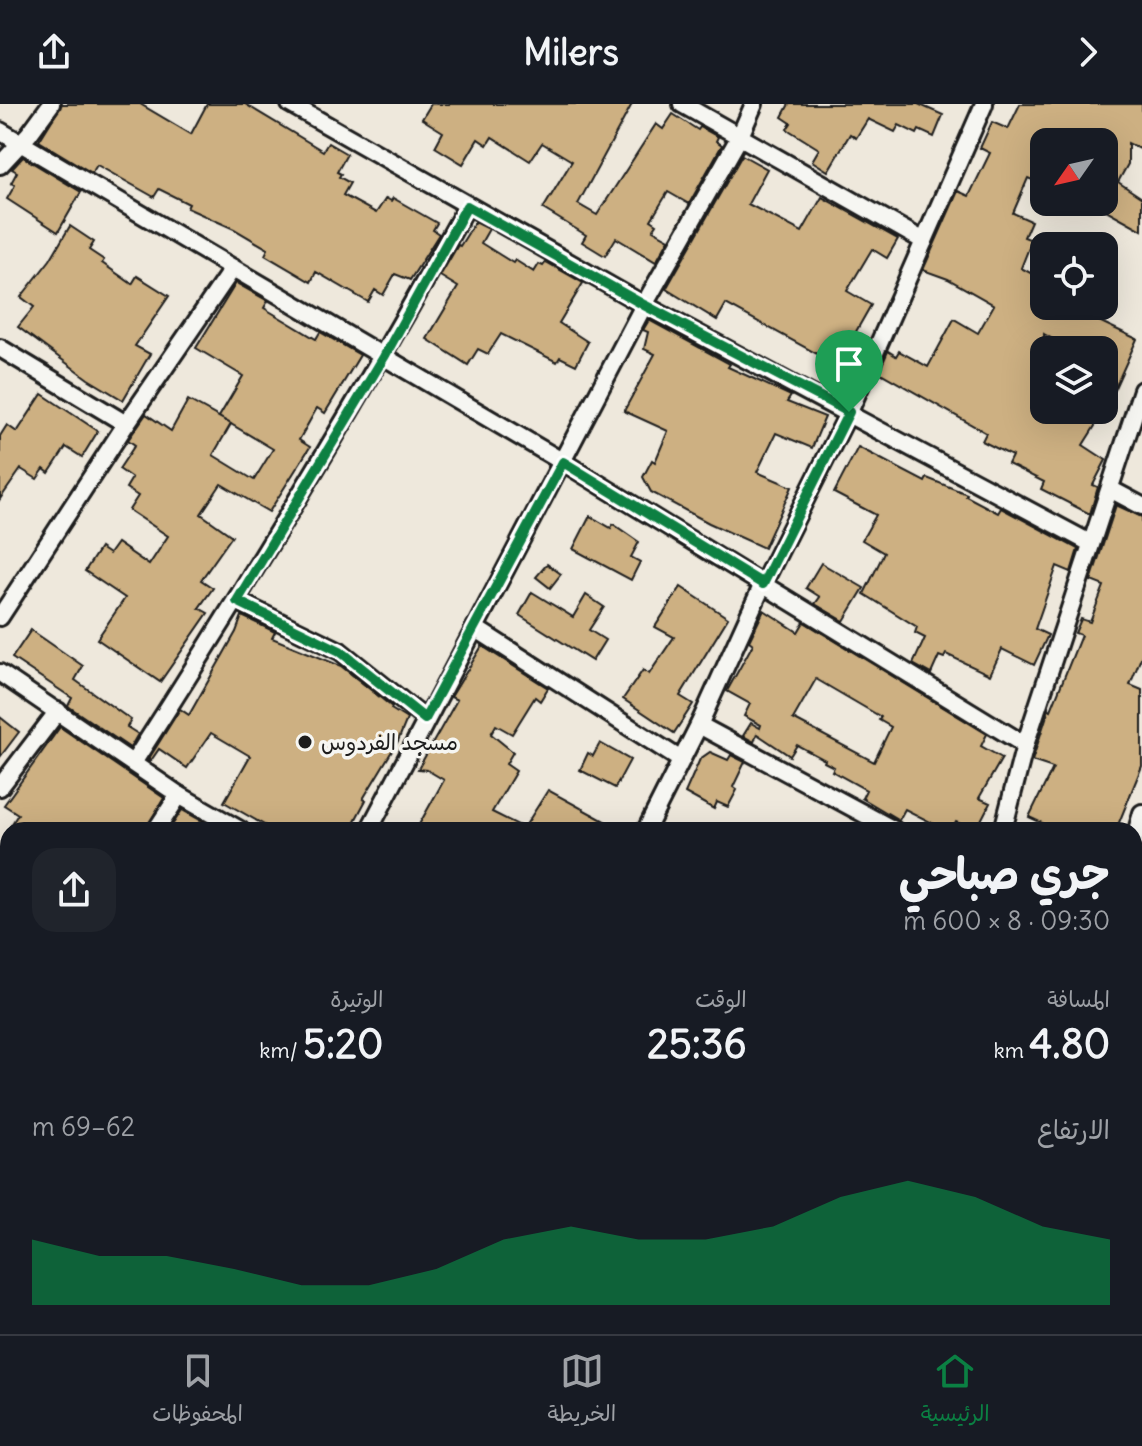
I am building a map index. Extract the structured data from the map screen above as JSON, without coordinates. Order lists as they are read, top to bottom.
{
  "places": ["مسجد الفردوس"],
  "north": "bottom left",
  "page": {
    "header": "Milers",
    "heading": ["جري صباحي", "09:30 · 8 × 600 m"],
    "stats": [
      ["المسافة", "4.80 km"],
      ["الوقت", "25:36"],
      ["الوتيرة", "5:20 /km"]
    ],
    "chart": ["الارتفاع", "62–69 m"],
    "tabs": ["الرئيسية", "الخريطة", "المحفوظات"]
  }
}
